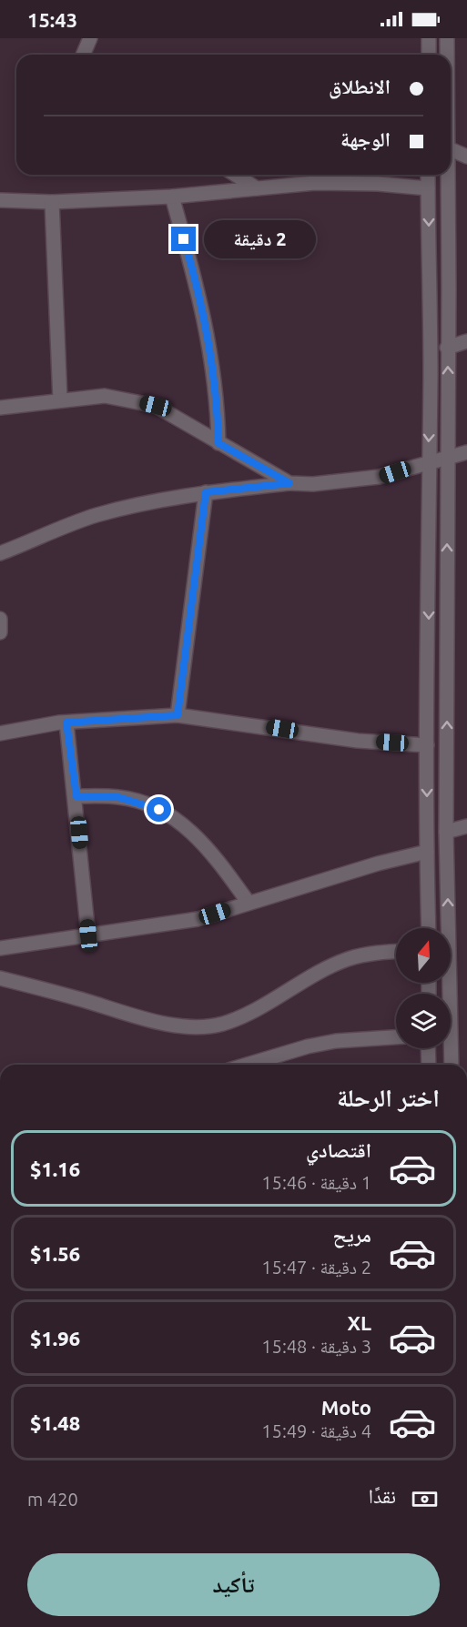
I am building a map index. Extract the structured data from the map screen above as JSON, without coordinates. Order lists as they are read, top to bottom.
{
  "north": "top",
  "page": {
    "status": "15:43",
    "banner": ["الانطلاق", "الوجهة"],
    "bubble": "2 دقيقة",
    "heading": "اختر الرحلة",
    "list": [
      {
        "name": "اقتصادي",
        "note": "1 دقيقة · 15:46",
        "value": "$1.16"
      },
      {
        "name": "مريح",
        "note": "2 دقيقة · 15:47",
        "value": "$1.56"
      },
      {
        "name": "XL",
        "note": "3 دقيقة · 15:48",
        "value": "$1.96"
      },
      {
        "name": "Moto",
        "note": "4 دقيقة · 15:49",
        "value": "$1.48"
      }
    ],
    "pay": ["نقدًا", "420 m"],
    "buttons": "تأكيد"
  }
}
